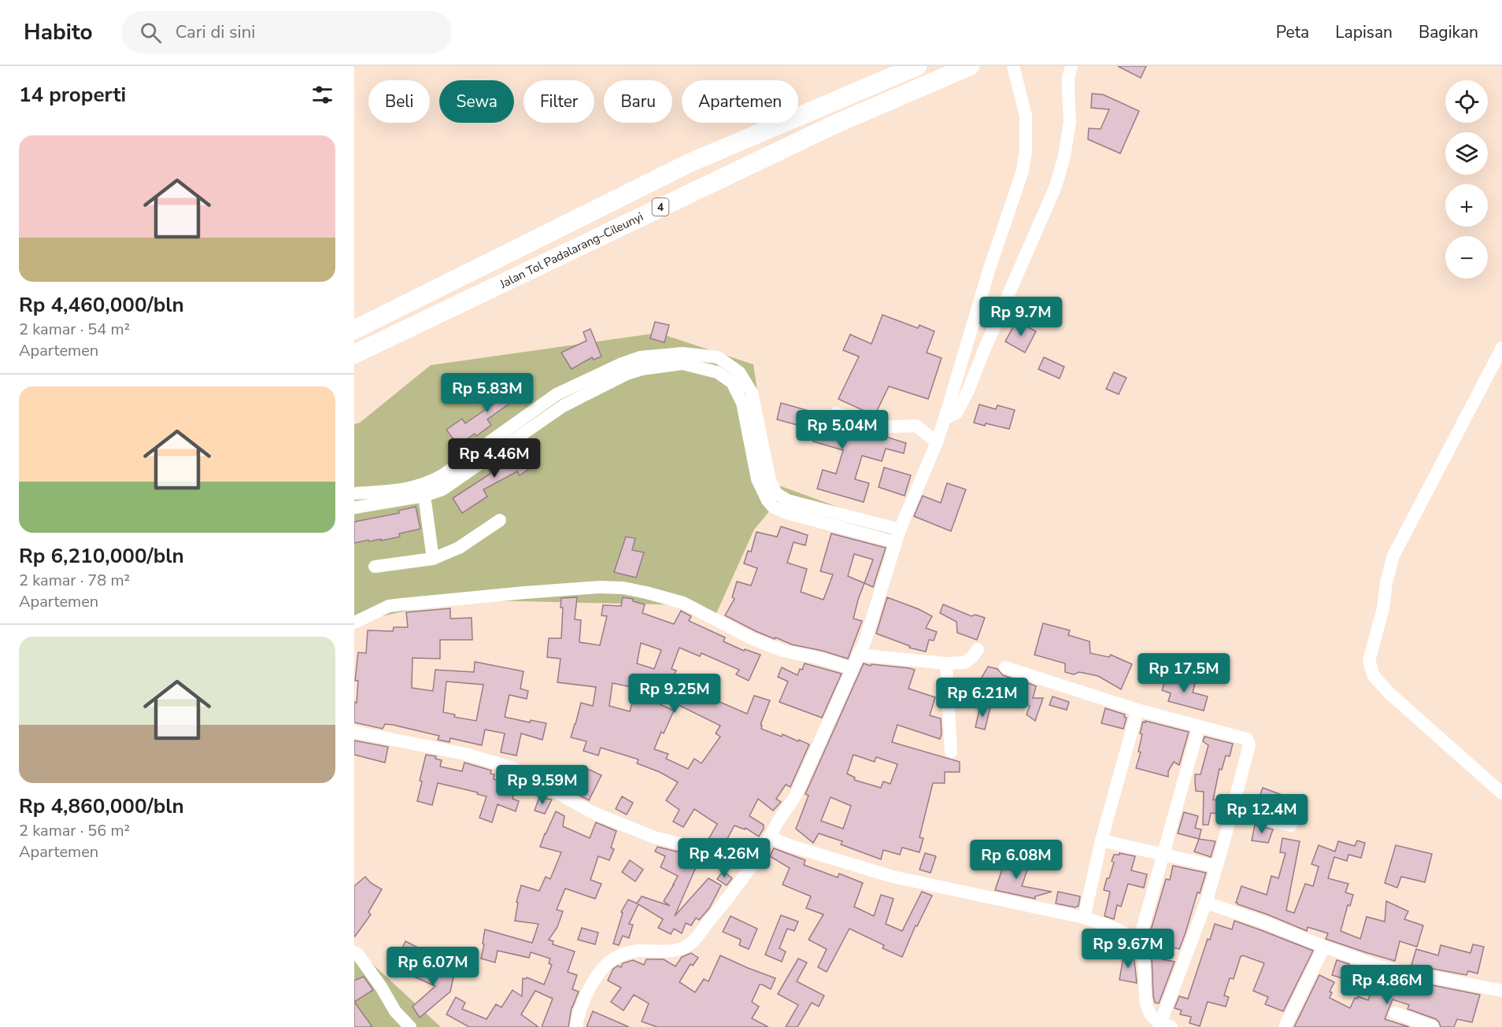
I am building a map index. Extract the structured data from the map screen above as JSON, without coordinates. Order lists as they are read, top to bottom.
{
  "streets": {
    "highway": ["4", "Jalan Tol Padalarang–Cileunyi"]
  },
  "page": {
    "header": "Habito",
    "search": "Cari di sini",
    "nav": ["Peta", "Lapisan", "Bagikan"],
    "heading": "14 properti",
    "map_buttons": ["+", "−"],
    "chip": [
      "Beli",
      "Sewa",
      "Filter",
      "Baru",
      "Apartemen"
    ],
    "list": [
      {
        "name": "Rp 4,460,000/bln",
        "note": "2 kamar · 54 m² · Apartemen"
      },
      {
        "name": "Rp 6,210,000/bln",
        "note": "2 kamar · 78 m² · Apartemen"
      },
      {
        "name": "Rp 4,860,000/bln",
        "note": "2 kamar · 56 m² · Apartemen"
      }
    ],
    "price": [
      "Rp 9.7M",
      "Rp 5.83M",
      "Rp 5.04M",
      "Rp 4.46M",
      "Rp 17.5M",
      "Rp 9.25M",
      "Rp 6.21M",
      "Rp 9.59M",
      "Rp 12.4M",
      "Rp 4.26M",
      "Rp 6.08M",
      "Rp 9.67M",
      "Rp 6.07M",
      "Rp 4.86M"
    ]
  }
}
